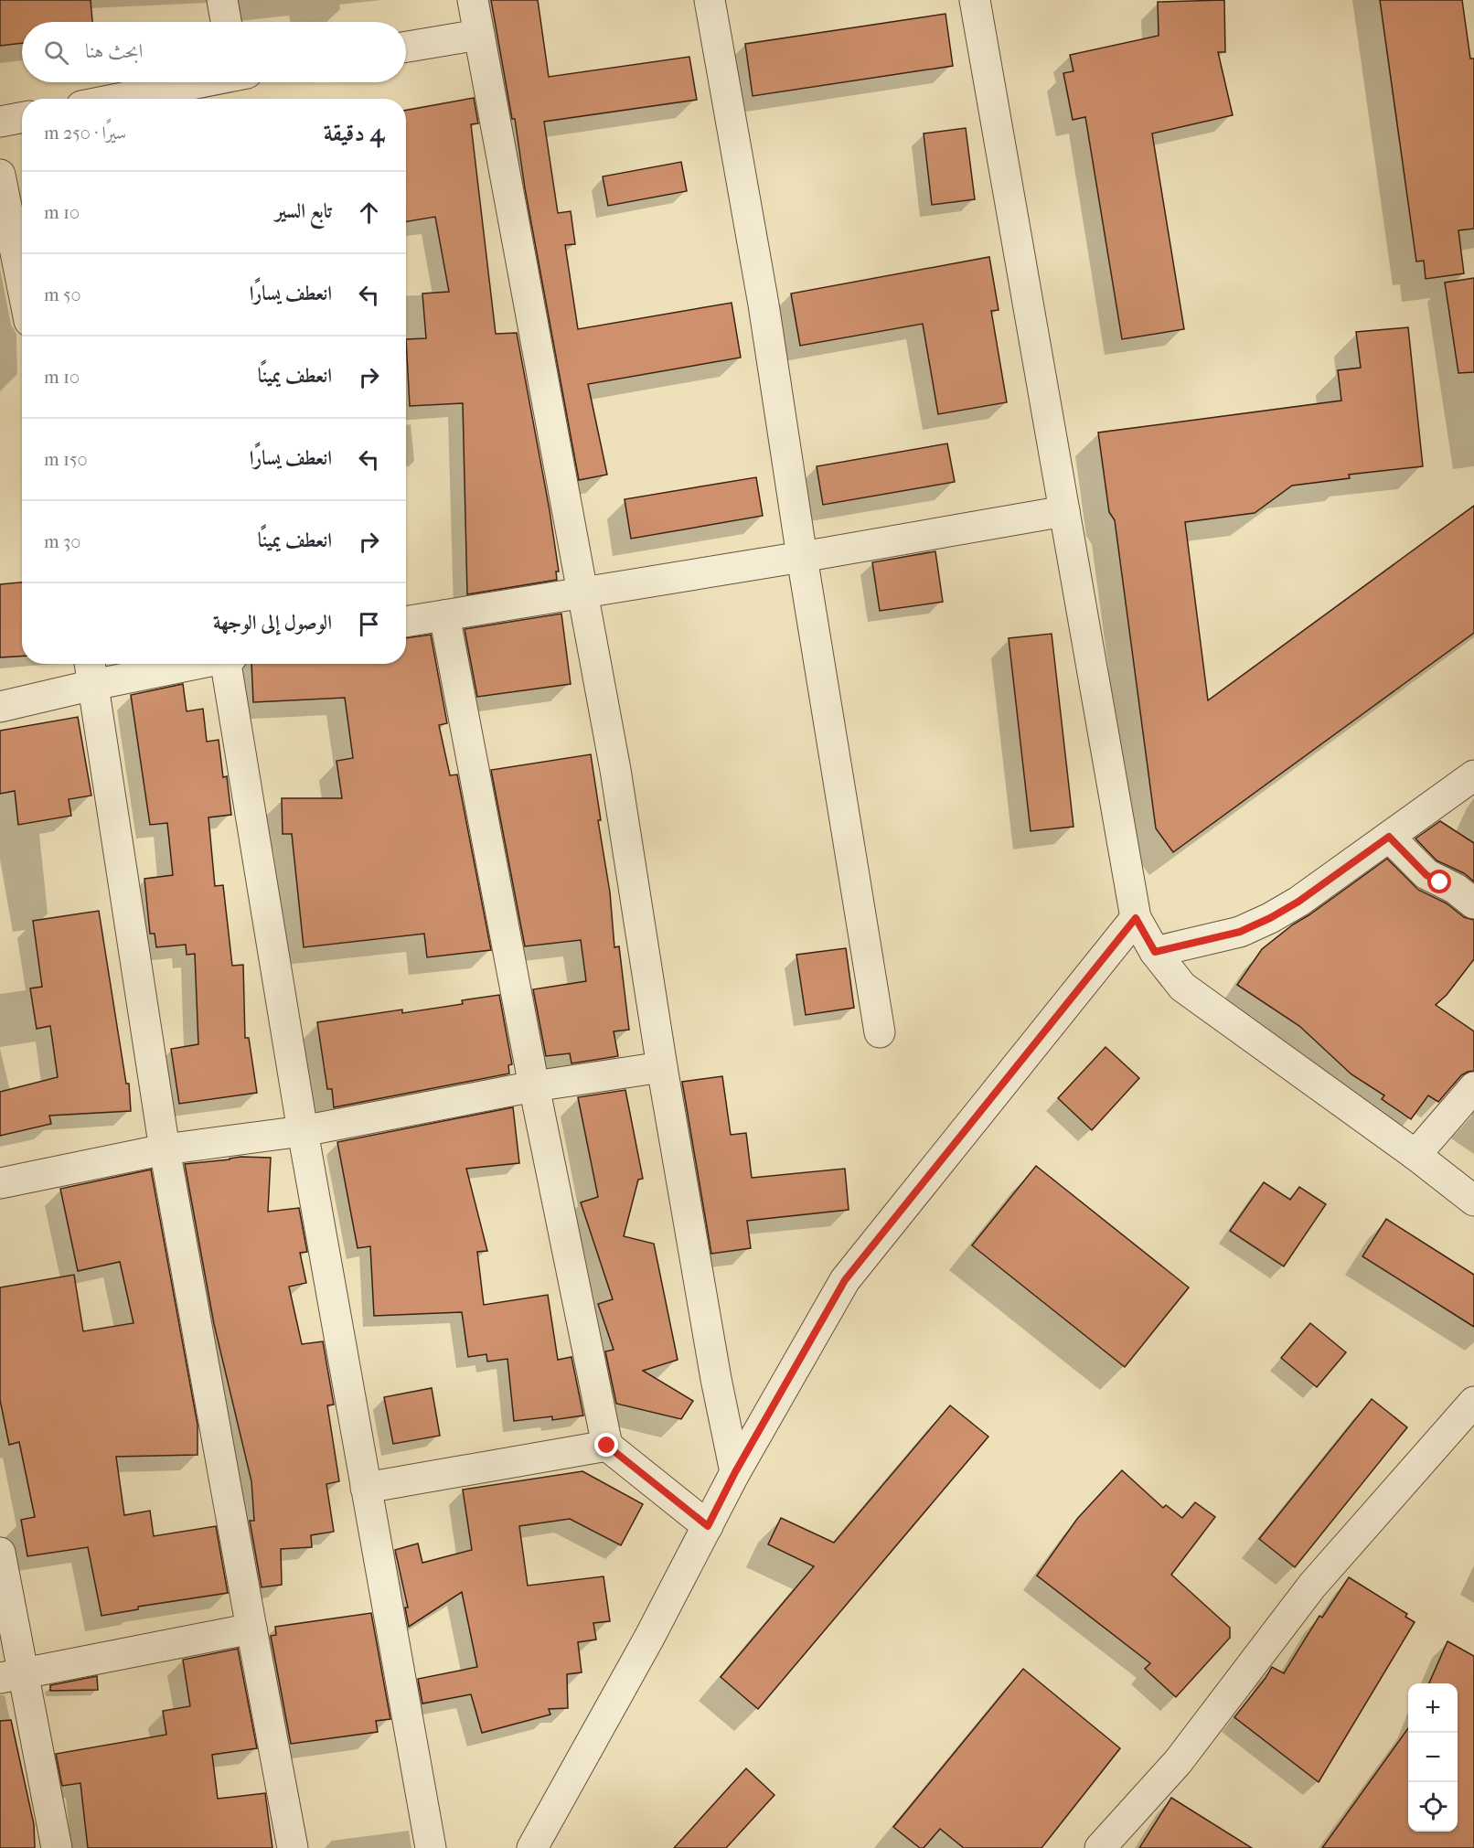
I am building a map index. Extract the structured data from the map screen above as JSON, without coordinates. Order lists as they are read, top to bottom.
{
  "page": {
    "search": "ابحث هنا",
    "heading": ["4 دقيقة", "سيرًا · 250 m"],
    "list": [
      ["تابع السير", "10 m"],
      ["انعطف يسارًا", "50 m"],
      ["انعطف يمينًا", "10 m"],
      ["انعطف يسارًا", "150 m"],
      ["انعطف يمينًا", "30 m"],
      "الوصول إلى الوجهة"
    ],
    "map_buttons": ["+", "−"]
  }
}
